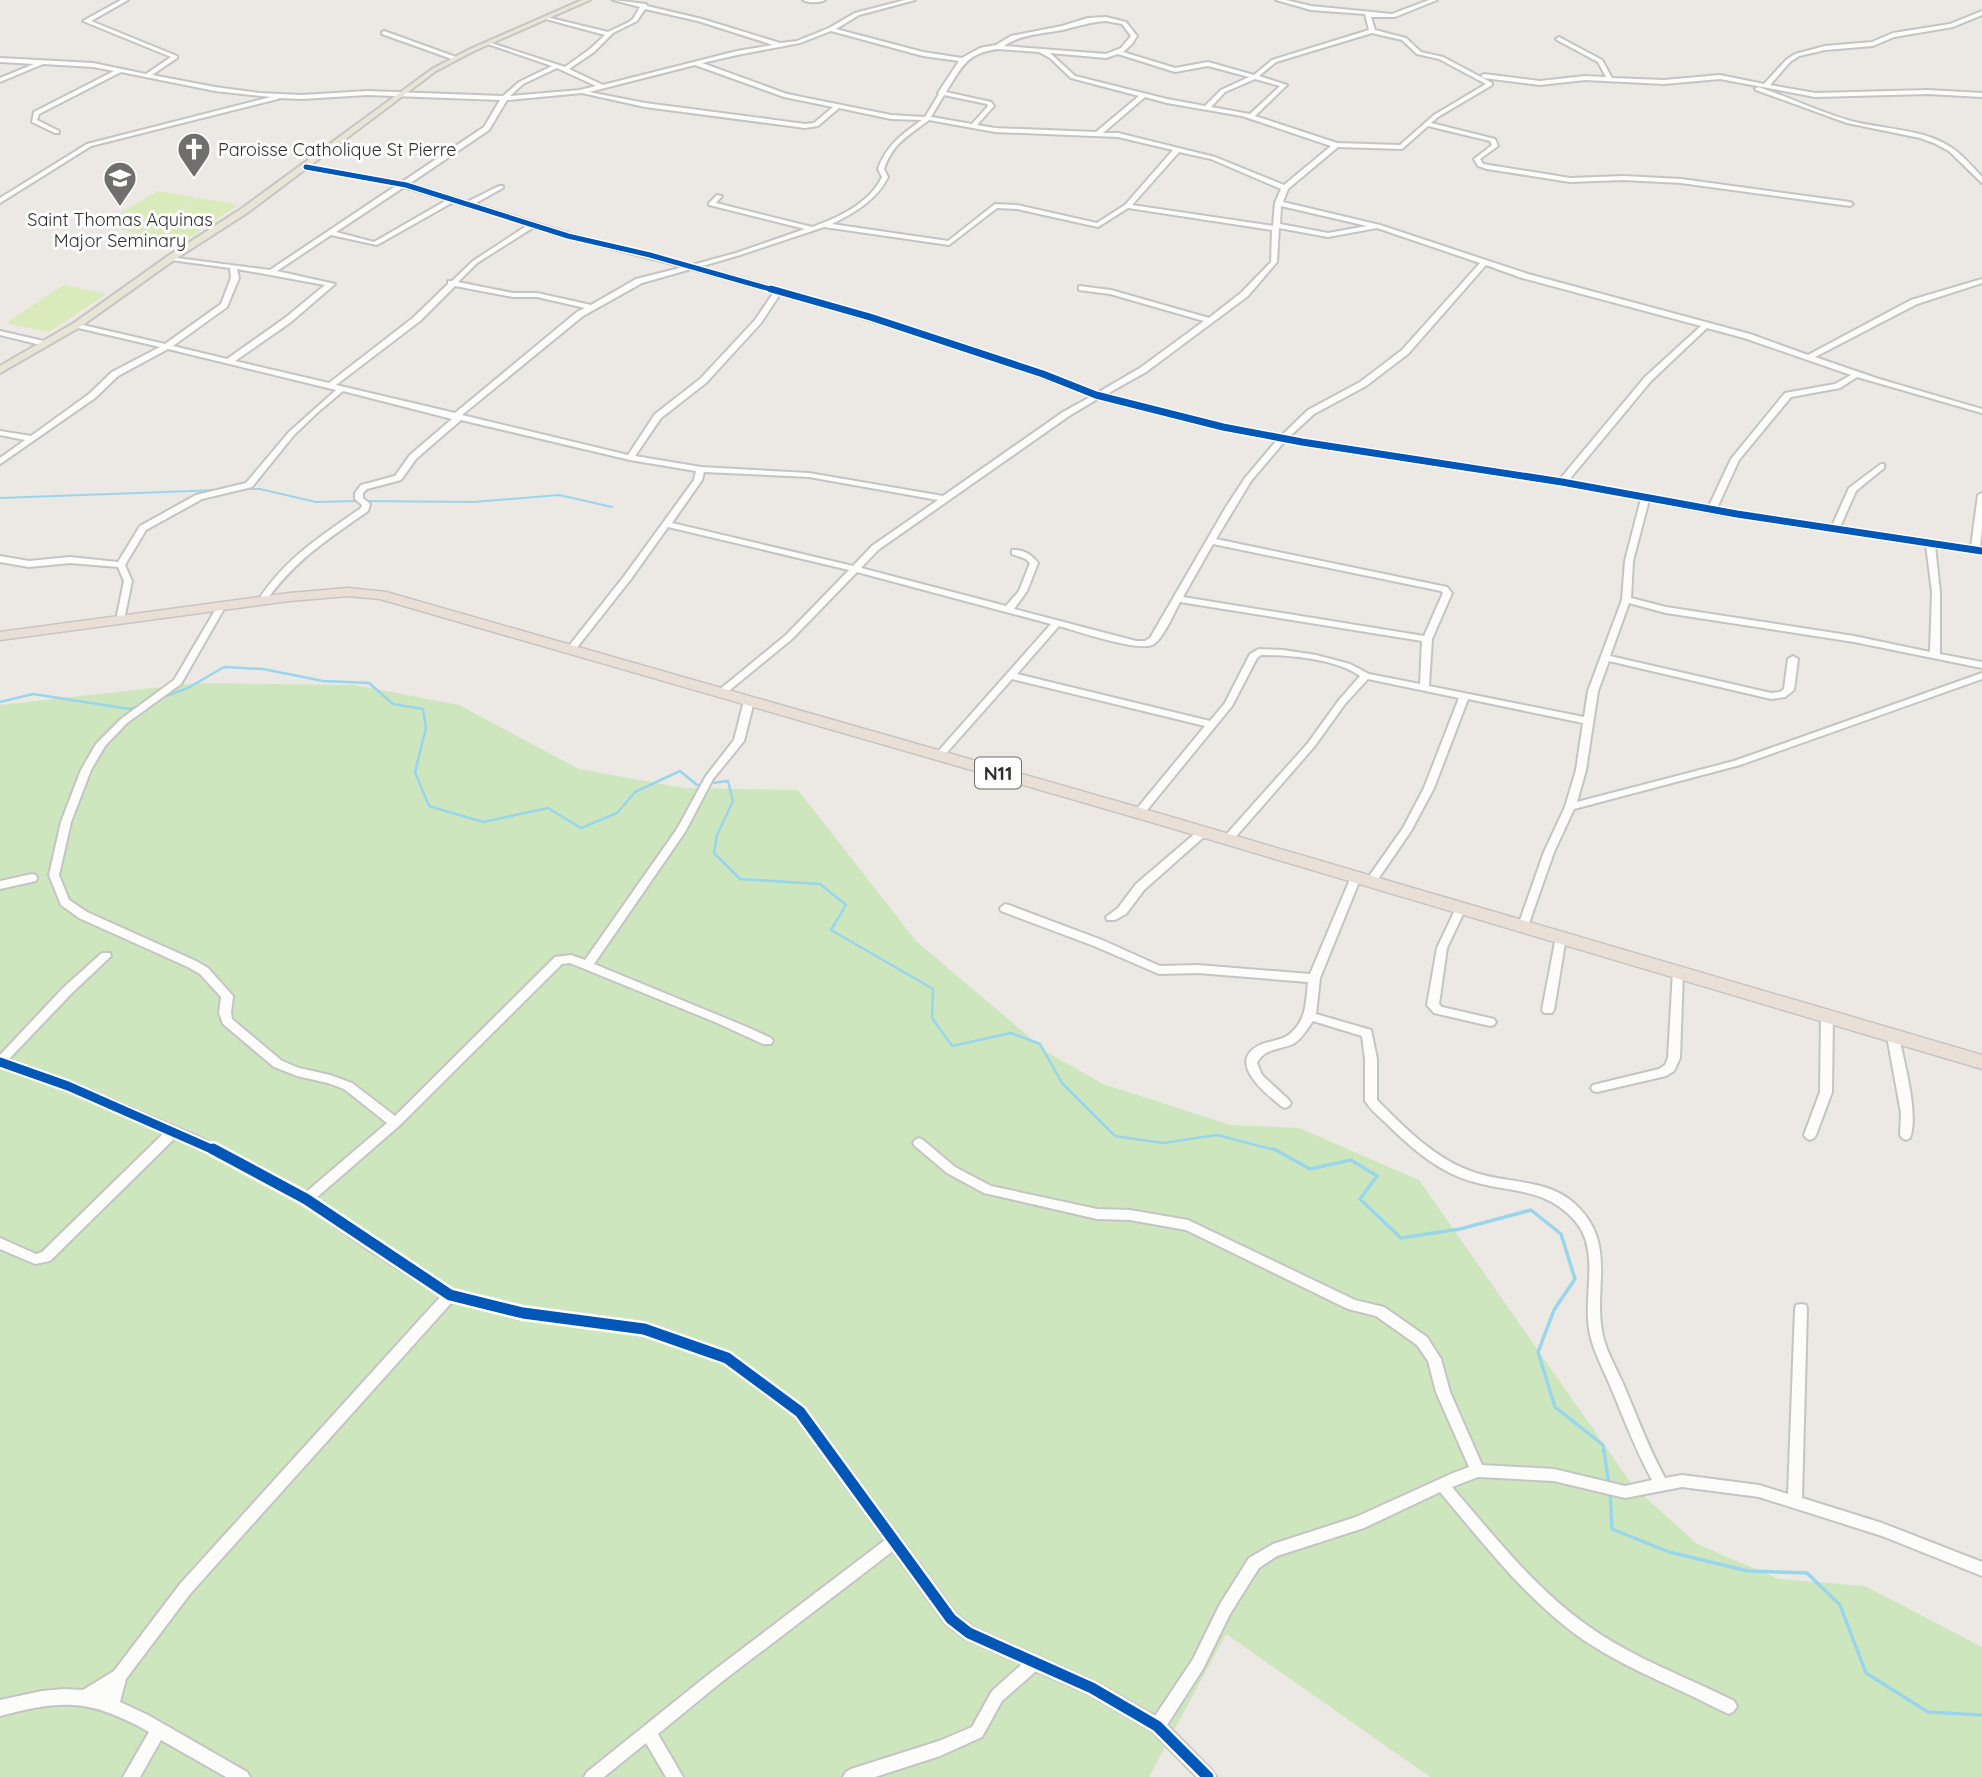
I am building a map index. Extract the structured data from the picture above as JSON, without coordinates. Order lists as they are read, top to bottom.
{
  "streets": {
    "highway": ["N11"]
  },
  "places": {
    "church": ["Paroisse Catholique St Pierre"],
    "school or university": ["Saint Thomas Aquinas Major Seminary"]
  }
}
